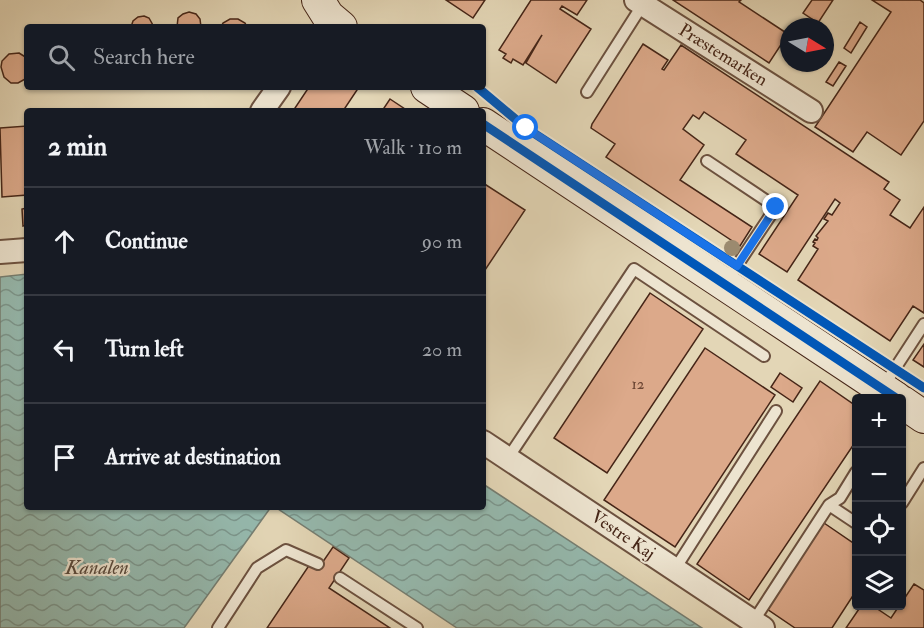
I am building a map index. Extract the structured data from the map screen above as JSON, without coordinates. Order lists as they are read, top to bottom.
{
  "streets": {
    "street": ["Præstemarken", "Vestre Kaj"]
  },
  "water": ["Kanalen"],
  "house_numbers": ["12"],
  "north": "right",
  "page": {
    "search": "Search here",
    "heading": ["2 min", "Walk · 110 m"],
    "list": [
      ["Continue", "90 m"],
      ["Turn left", "20 m"],
      "Arrive at destination"
    ],
    "map_buttons": ["+", "−"]
  }
}
